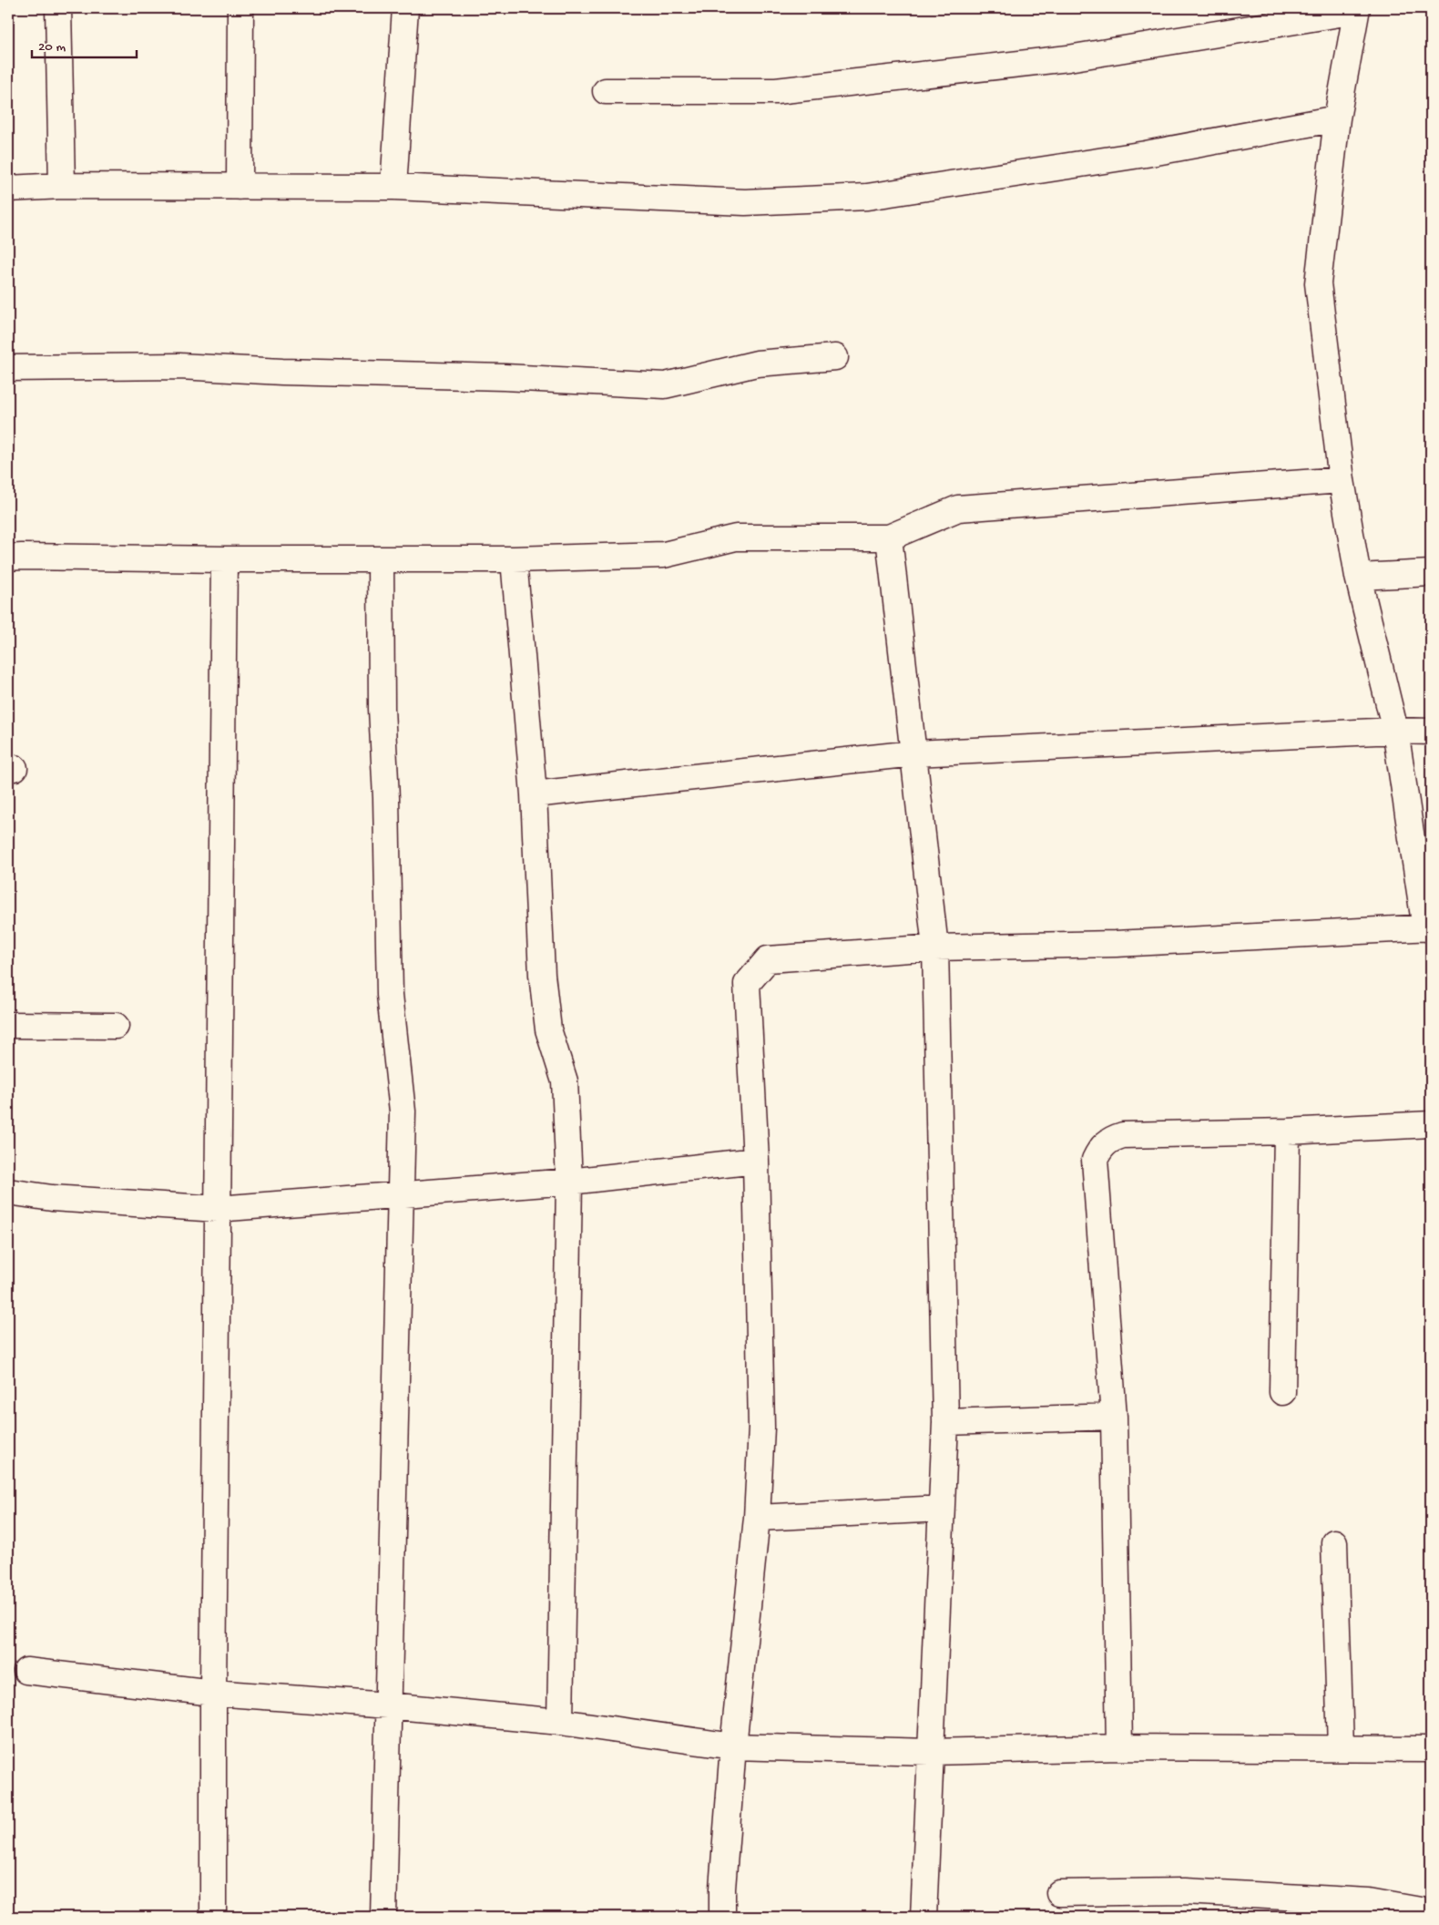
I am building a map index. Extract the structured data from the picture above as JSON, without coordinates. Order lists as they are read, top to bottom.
{
  "scale_bar": "20 m"
}
